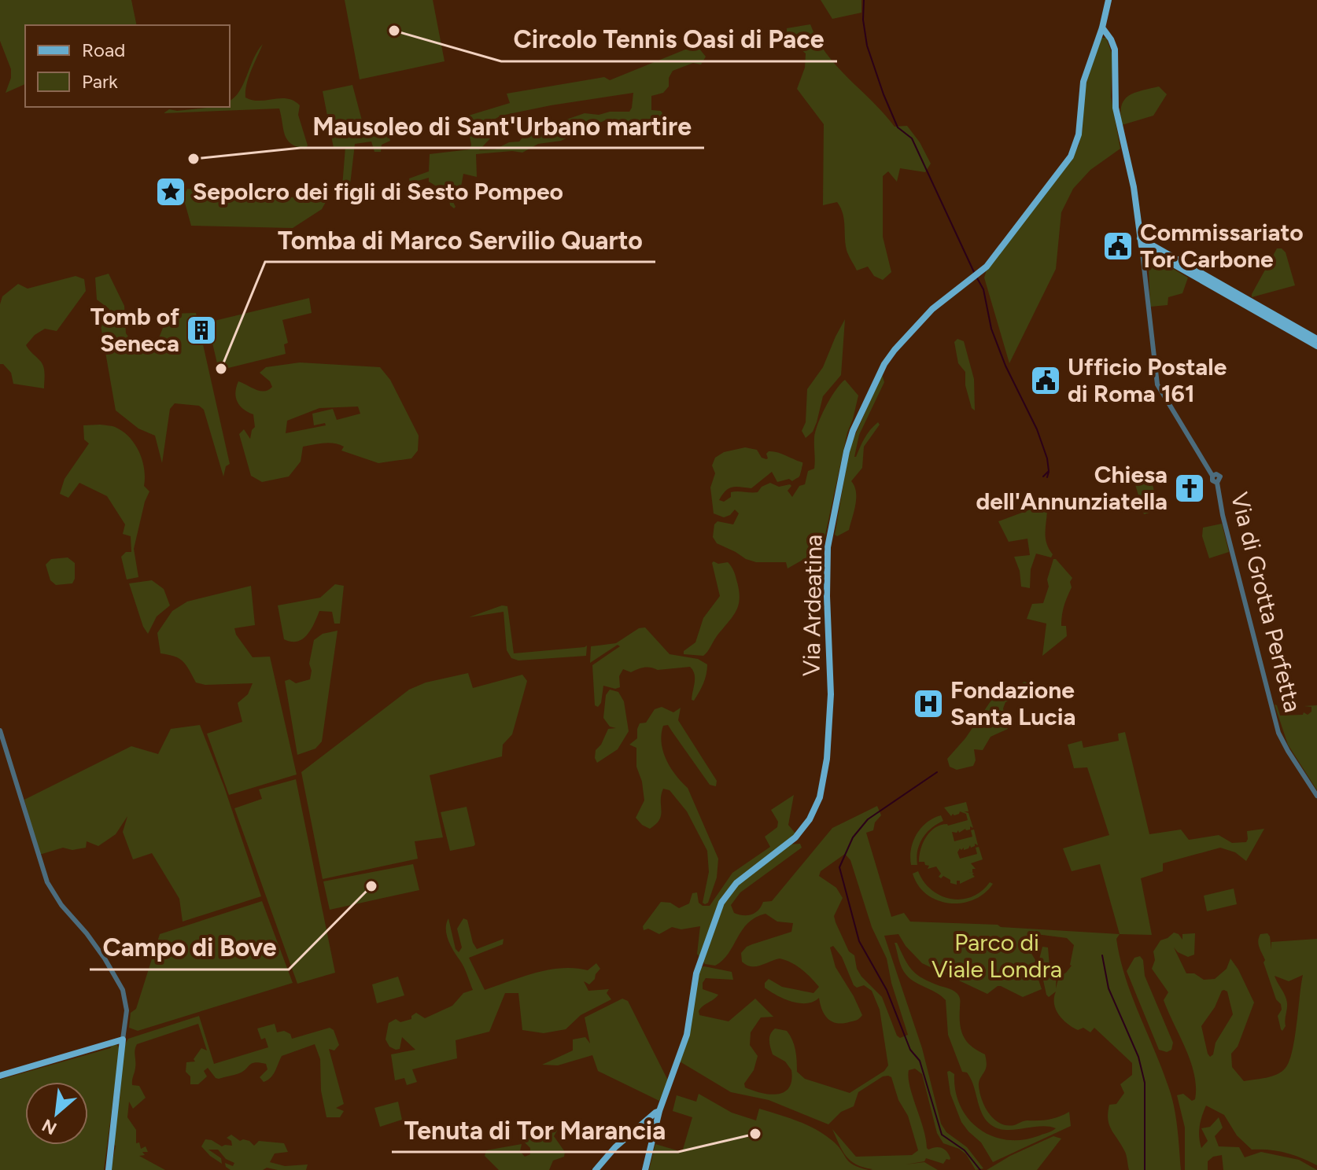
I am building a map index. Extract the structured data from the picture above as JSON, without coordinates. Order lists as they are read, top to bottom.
{
  "streets": {
    "main road": ["Via di Grotta Perfetta", "Via Ardeatina"]
  },
  "crossings": [
    ["Via di Grotta Perfetta", "Via Ardeatina"]
  ],
  "parks": ["Parco di Viale Londra"],
  "places": {
    "other": [
      "Circolo Tennis Oasi di Pace",
      "Mausoleo di Sant'Urbano martire",
      "Tomba di Marco Servilio Quarto",
      "Campo di Bove",
      "Tenuta di Tor Marancia"
    ],
    "place": ["Sepolcro dei figli di Sesto Pompeo"],
    "public building": ["Commissariato Tor Carbone", "Ufficio Postale di Roma 161"],
    "building": ["Tomb of Seneca"],
    "church": ["Chiesa dell'Annunziatella"],
    "hospital": ["Fondazione Santa Lucia"]
  },
  "legend": ["Road", "Park"],
  "north": "bottom left"
}
